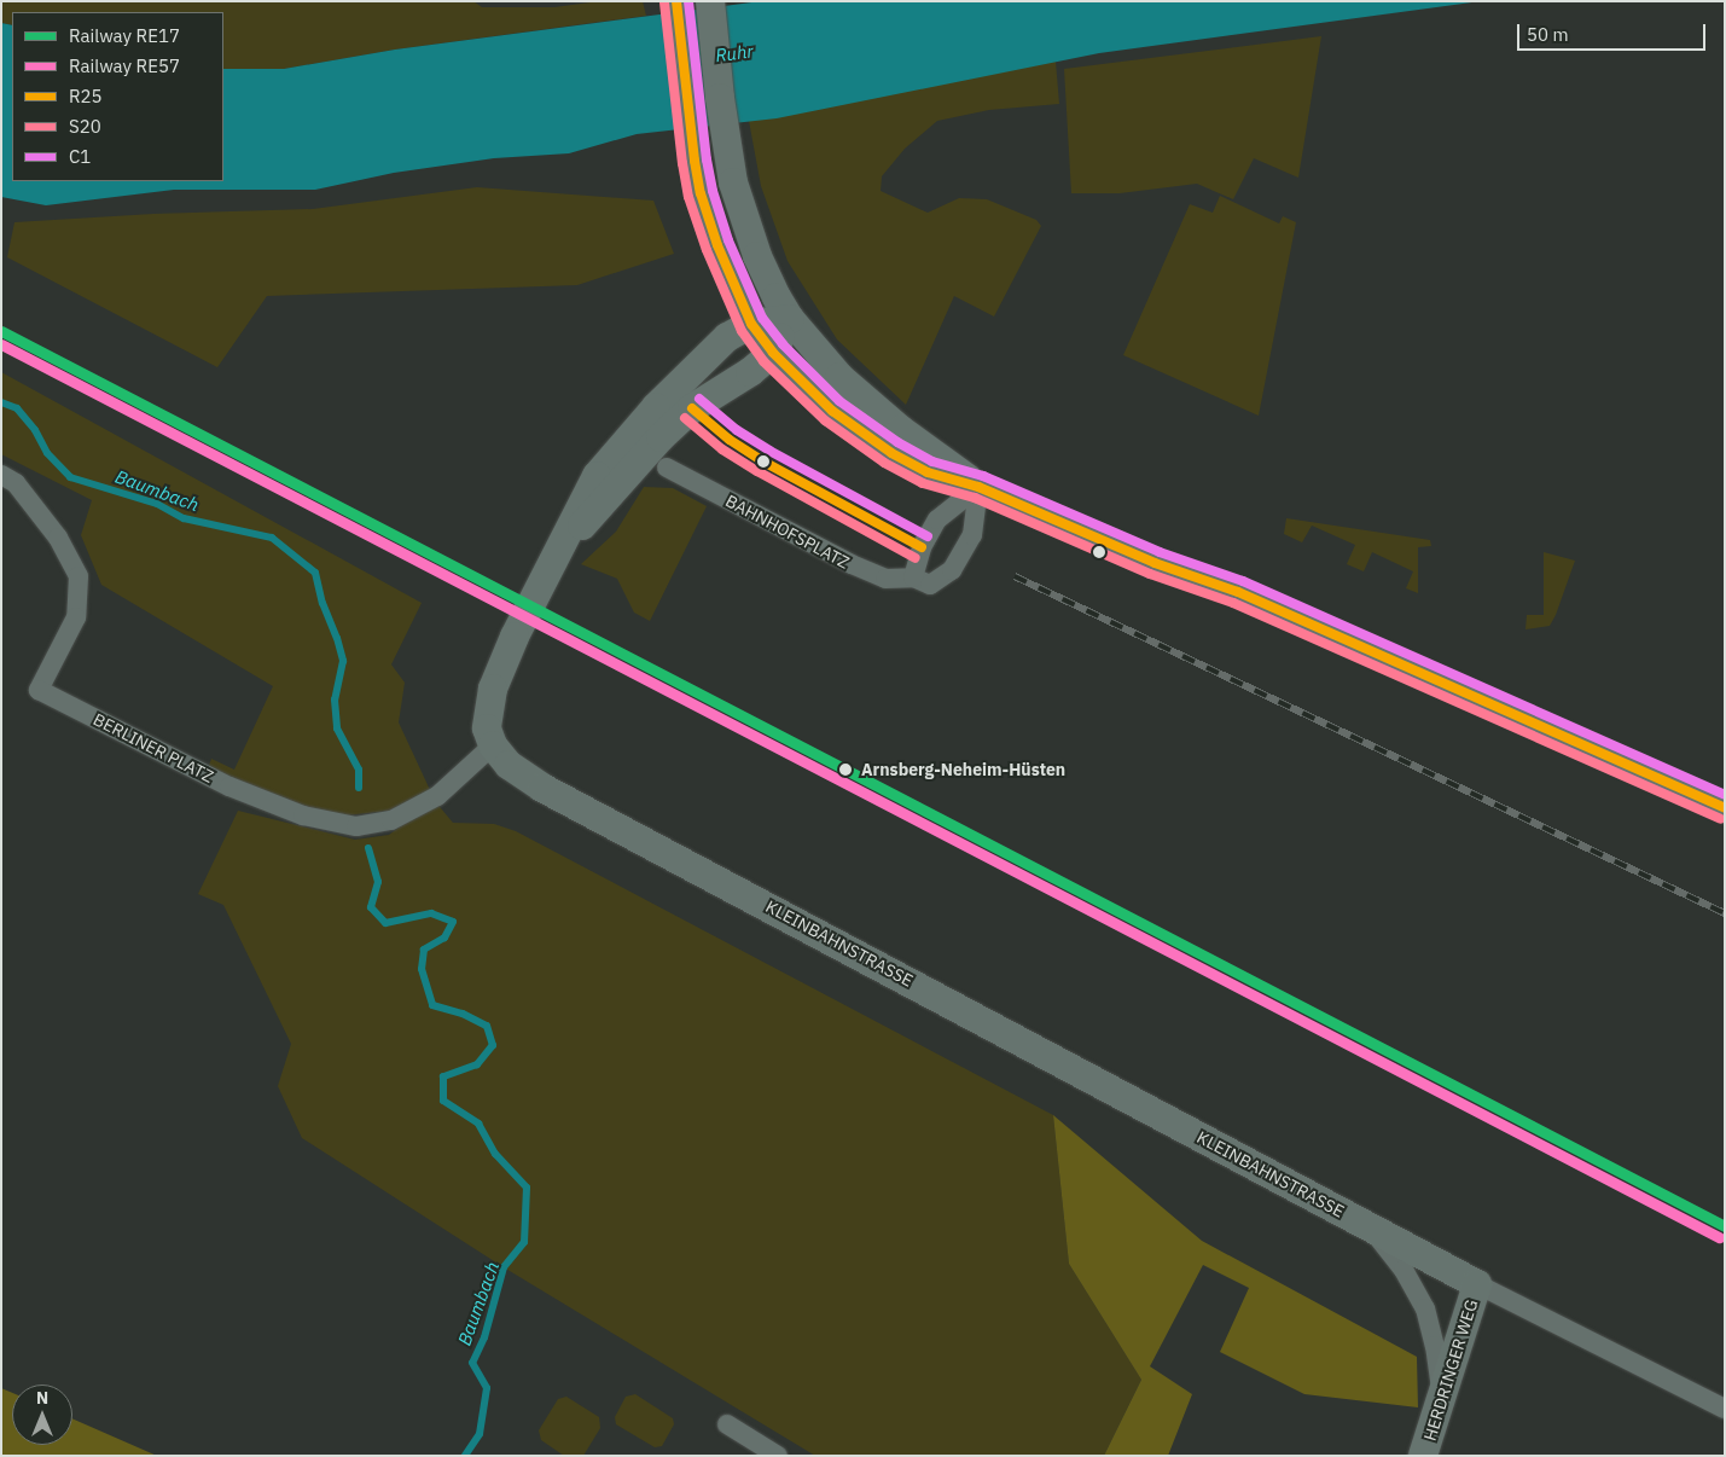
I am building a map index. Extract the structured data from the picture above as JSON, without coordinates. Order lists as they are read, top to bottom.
{
  "streets": {
    "main road": ["KLEINBAHNSTRASSE", "HERDRINGER WEG"],
    "street": ["BAHNHOFSPLATZ", "BERLINER PLATZ"]
  },
  "crossings": [
    ["BERLINER PLATZ", "KLEINBAHNSTRASSE"],
    ["KLEINBAHNSTRASSE", "HERDRINGER WEG"]
  ],
  "water": ["Ruhr", "Baumbach"],
  "places": ["Arnsberg-Neheim-Hüsten"],
  "lines": [
    "transit line R25",
    "transit line C1",
    "transit line S20",
    "rail line RE17",
    "rail line RE57"
  ],
  "legend": [
    "Railway RE17",
    "Railway RE57",
    "R25",
    "S20",
    "C1"
  ],
  "scale_bar": "50 m",
  "north": "top"
}
